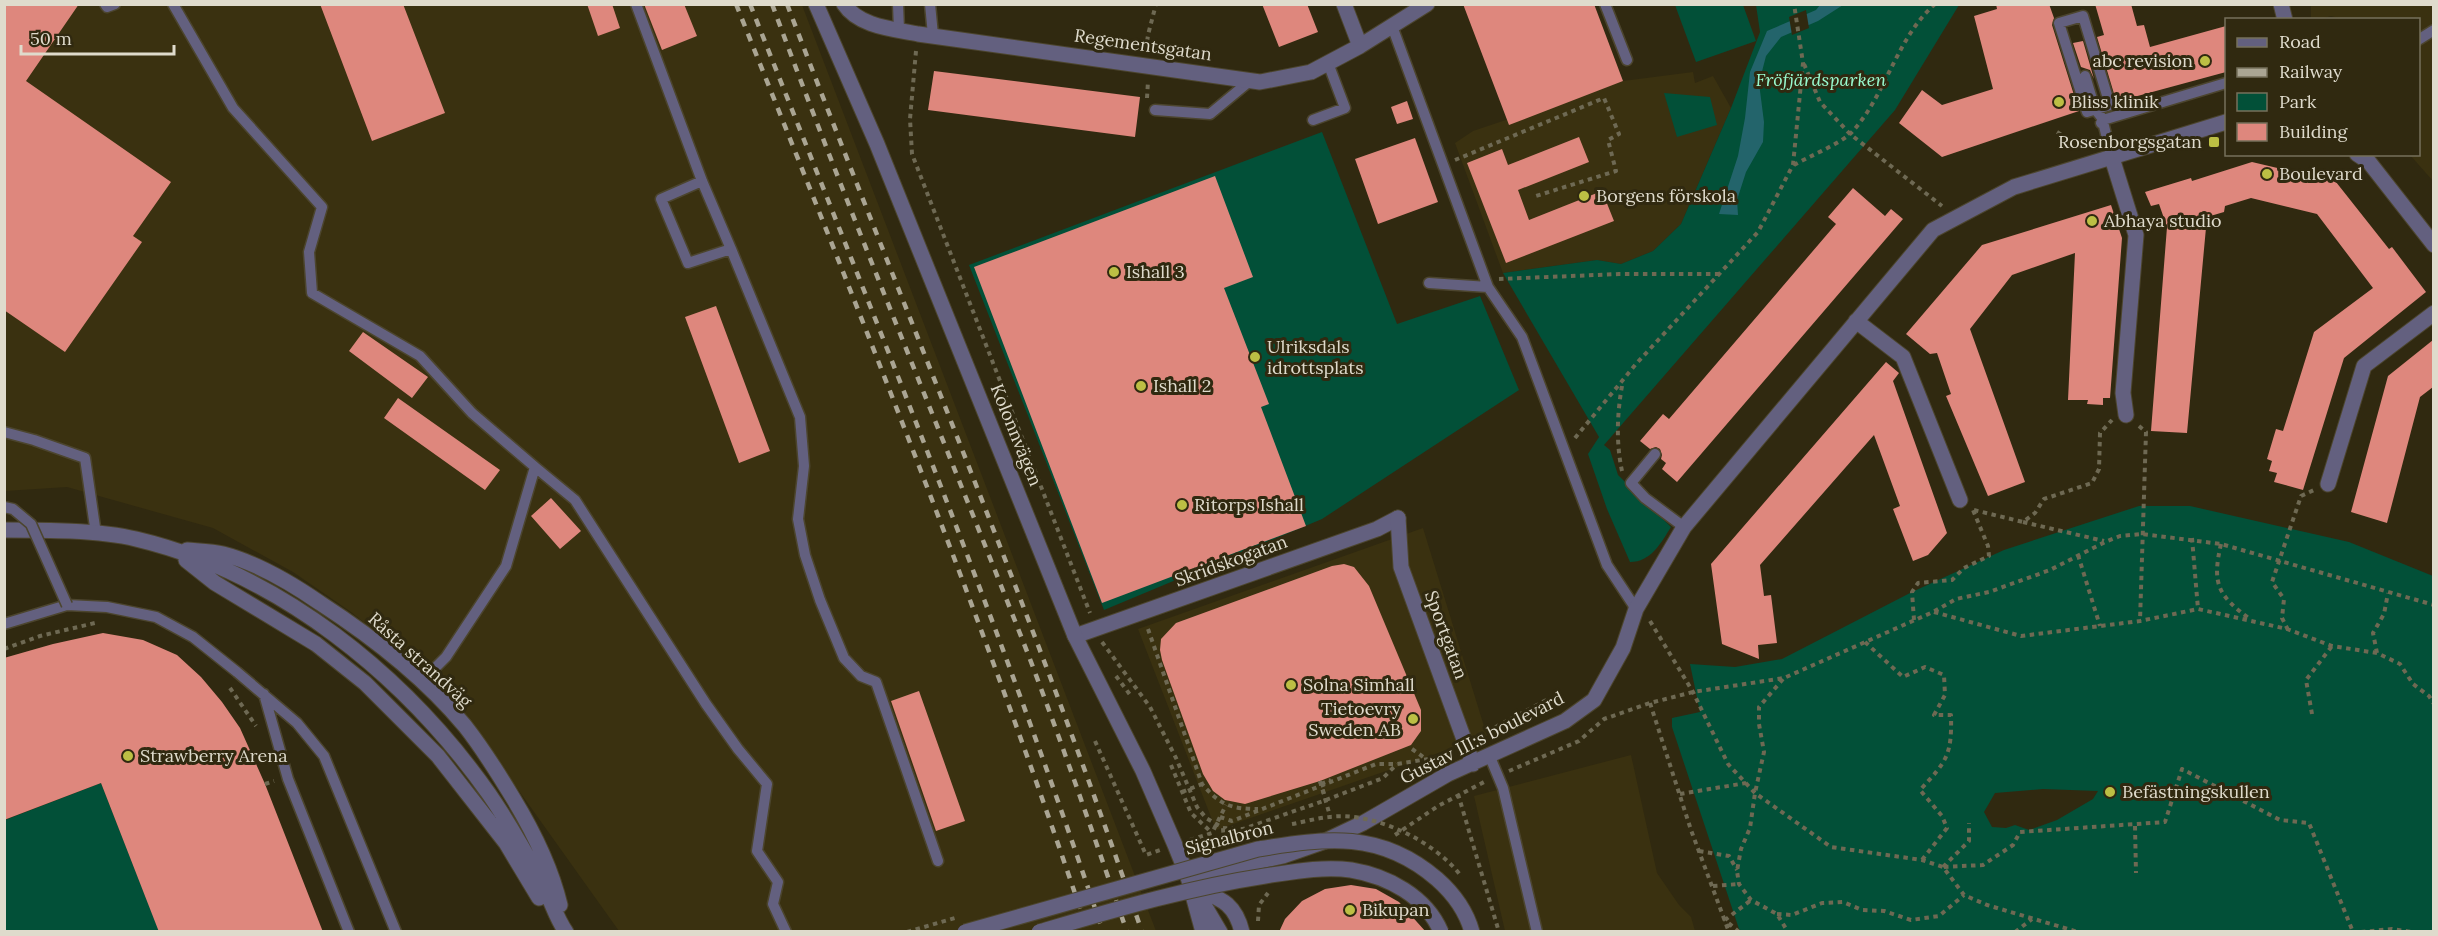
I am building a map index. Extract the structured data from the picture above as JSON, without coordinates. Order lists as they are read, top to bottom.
{
  "streets": {
    "street": [
      "Regementsgatan",
      "Kolonnvägen",
      "Skridskogatan",
      "Sportgatan",
      "Råsta strandväg",
      "Gustav III:s boulevard",
      "Signalbron"
    ]
  },
  "crossings": [
    ["Kolonnvägen", "Skridskogatan"],
    ["Kolonnvägen", "Gustav III:s boulevard"],
    ["Skridskogatan", "Sportgatan"],
    ["Sportgatan", "Gustav III:s boulevard"]
  ],
  "parks": ["Fröfjärdsparken"],
  "places": {
    "other": [
      "abc revision",
      "Bliss klinik",
      "Boulevard",
      "Borgens förskola",
      "Abhaya studio",
      "Ishall 3",
      "Ulriksdals idrottsplats",
      "Ishall 2",
      "Ritorps Ishall",
      "Solna Simhall",
      "Tietoevry Sweden AB",
      "Strawberry Arena",
      "Befästningskullen",
      "Bikupan"
    ],
    "transit": ["Rosenborgsgatan"]
  },
  "legend": [
    "Road",
    "Railway",
    "Park",
    "Building"
  ],
  "scale_bar": "50 m"
}
